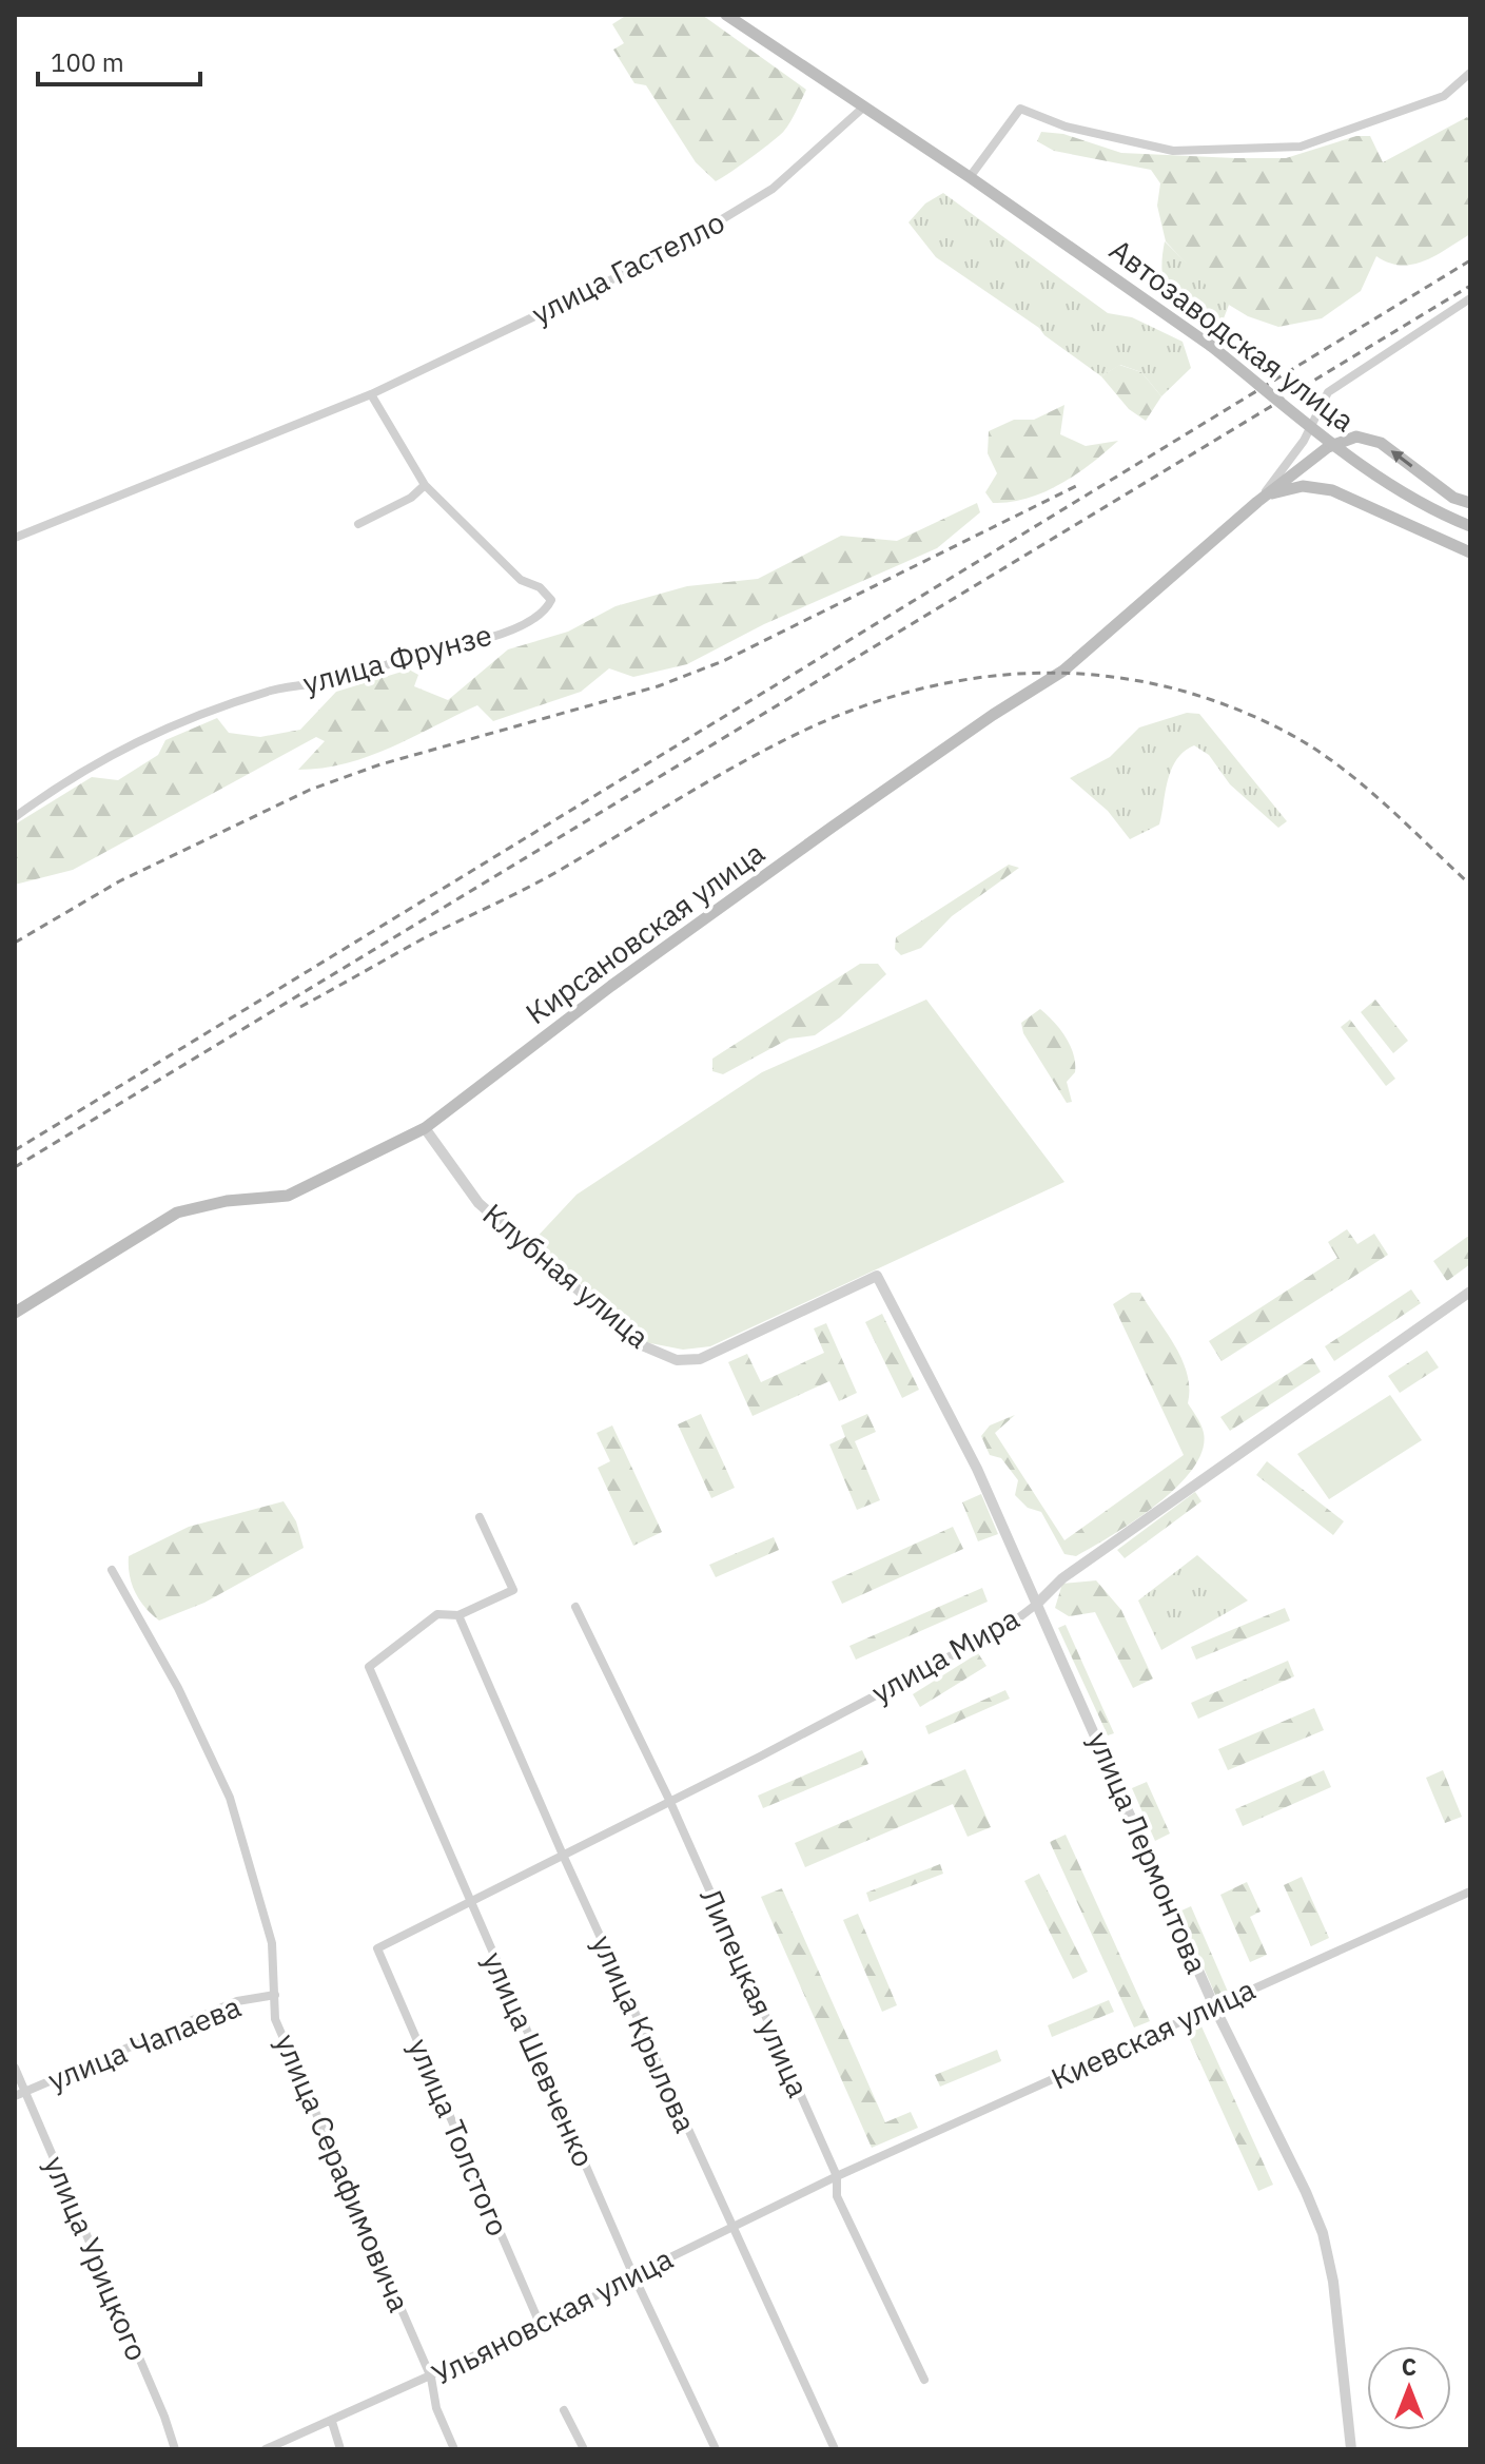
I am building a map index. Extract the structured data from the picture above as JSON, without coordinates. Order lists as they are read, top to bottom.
{
  "streets": {
    "main road": ["Автозаводская улица", "Кирсановская улица"],
    "street": [
      "улица Гастелло",
      "улица Фрунзе",
      "Клубная улица",
      "улица Мира",
      "улица Лермонтова",
      "Липецкая улица",
      "улица Крылова",
      "Киевская улица",
      "улица Чапаева",
      "улица Шевченко",
      "улица Толстого",
      "улица Серафимовича",
      "улица Урицкого",
      "Ульяновская улица"
    ]
  },
  "crossings": [
    ["улица Гастелло", "Автозаводская улица"],
    ["Кирсановская улица", "Клубная улица"],
    ["Клубная улица", "улица Лермонтова"],
    ["улица Мира", "улица Лермонтова"],
    ["улица Мира", "Липецкая улица"],
    ["улица Мира", "улица Крылова"],
    ["улица Мира", "улица Шевченко"],
    ["улица Мира", "улица Толстого"],
    ["улица Лермонтова", "Киевская улица"],
    ["Липецкая улица", "Киевская улица"],
    ["Липецкая улица", "Ульяновская улица"],
    ["улица Крылова", "улица Шевченко"],
    ["улица Крылова", "Ульяновская улица"],
    ["Киевская улица", "Ульяновская улица"],
    ["улица Чапаева", "улица Серафимовича"],
    ["улица Чапаева", "улица Урицкого"],
    ["улица Шевченко", "Ульяновская улица"],
    ["улица Толстого", "Ульяновская улица"],
    ["улица Серафимовича", "Ульяновская улица"]
  ],
  "scale_bar": "100 m",
  "north": "top"
}
